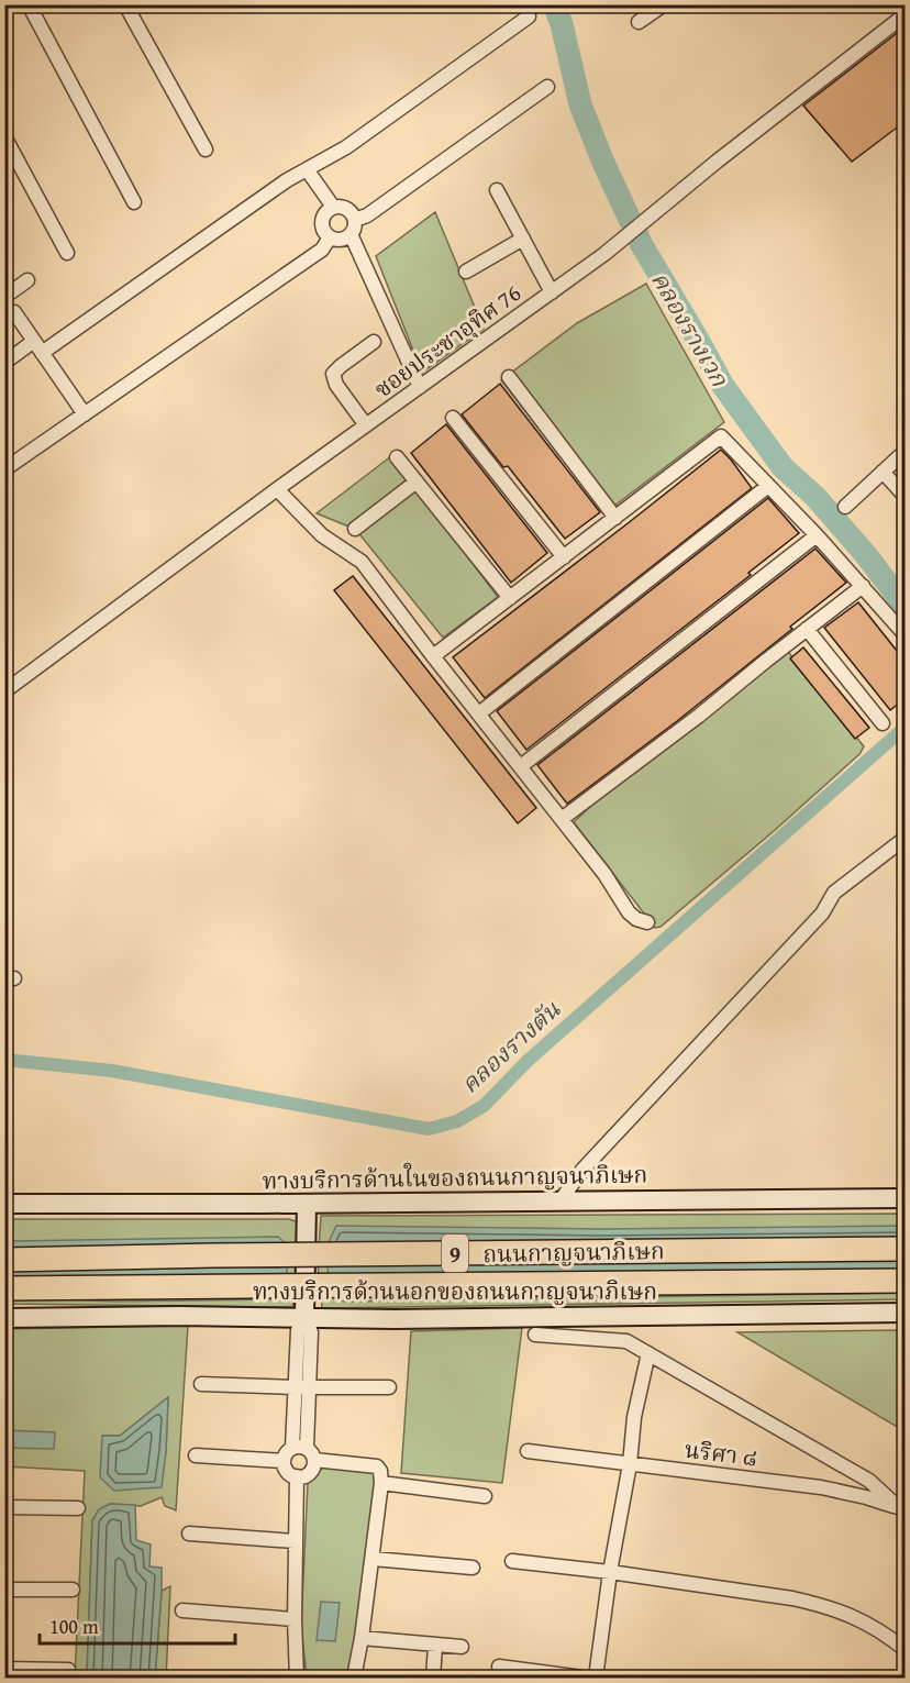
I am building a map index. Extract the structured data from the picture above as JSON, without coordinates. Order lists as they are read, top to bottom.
{
  "streets": {
    "highway": ["ถนนกาญจนาภิเษก", "9"],
    "main road": ["ทางบริการด้านในของถนนกาญจนาภิเษก", "ทางบริการด้านนอกของถนนกาญจนาภิเษก"],
    "street": ["ซอยประชาอุทิศ 76", "นริศา ๘"]
  },
  "water": ["คลองรางเวก", "คลองรางตัน"],
  "scale_bar": "100 m"
}
